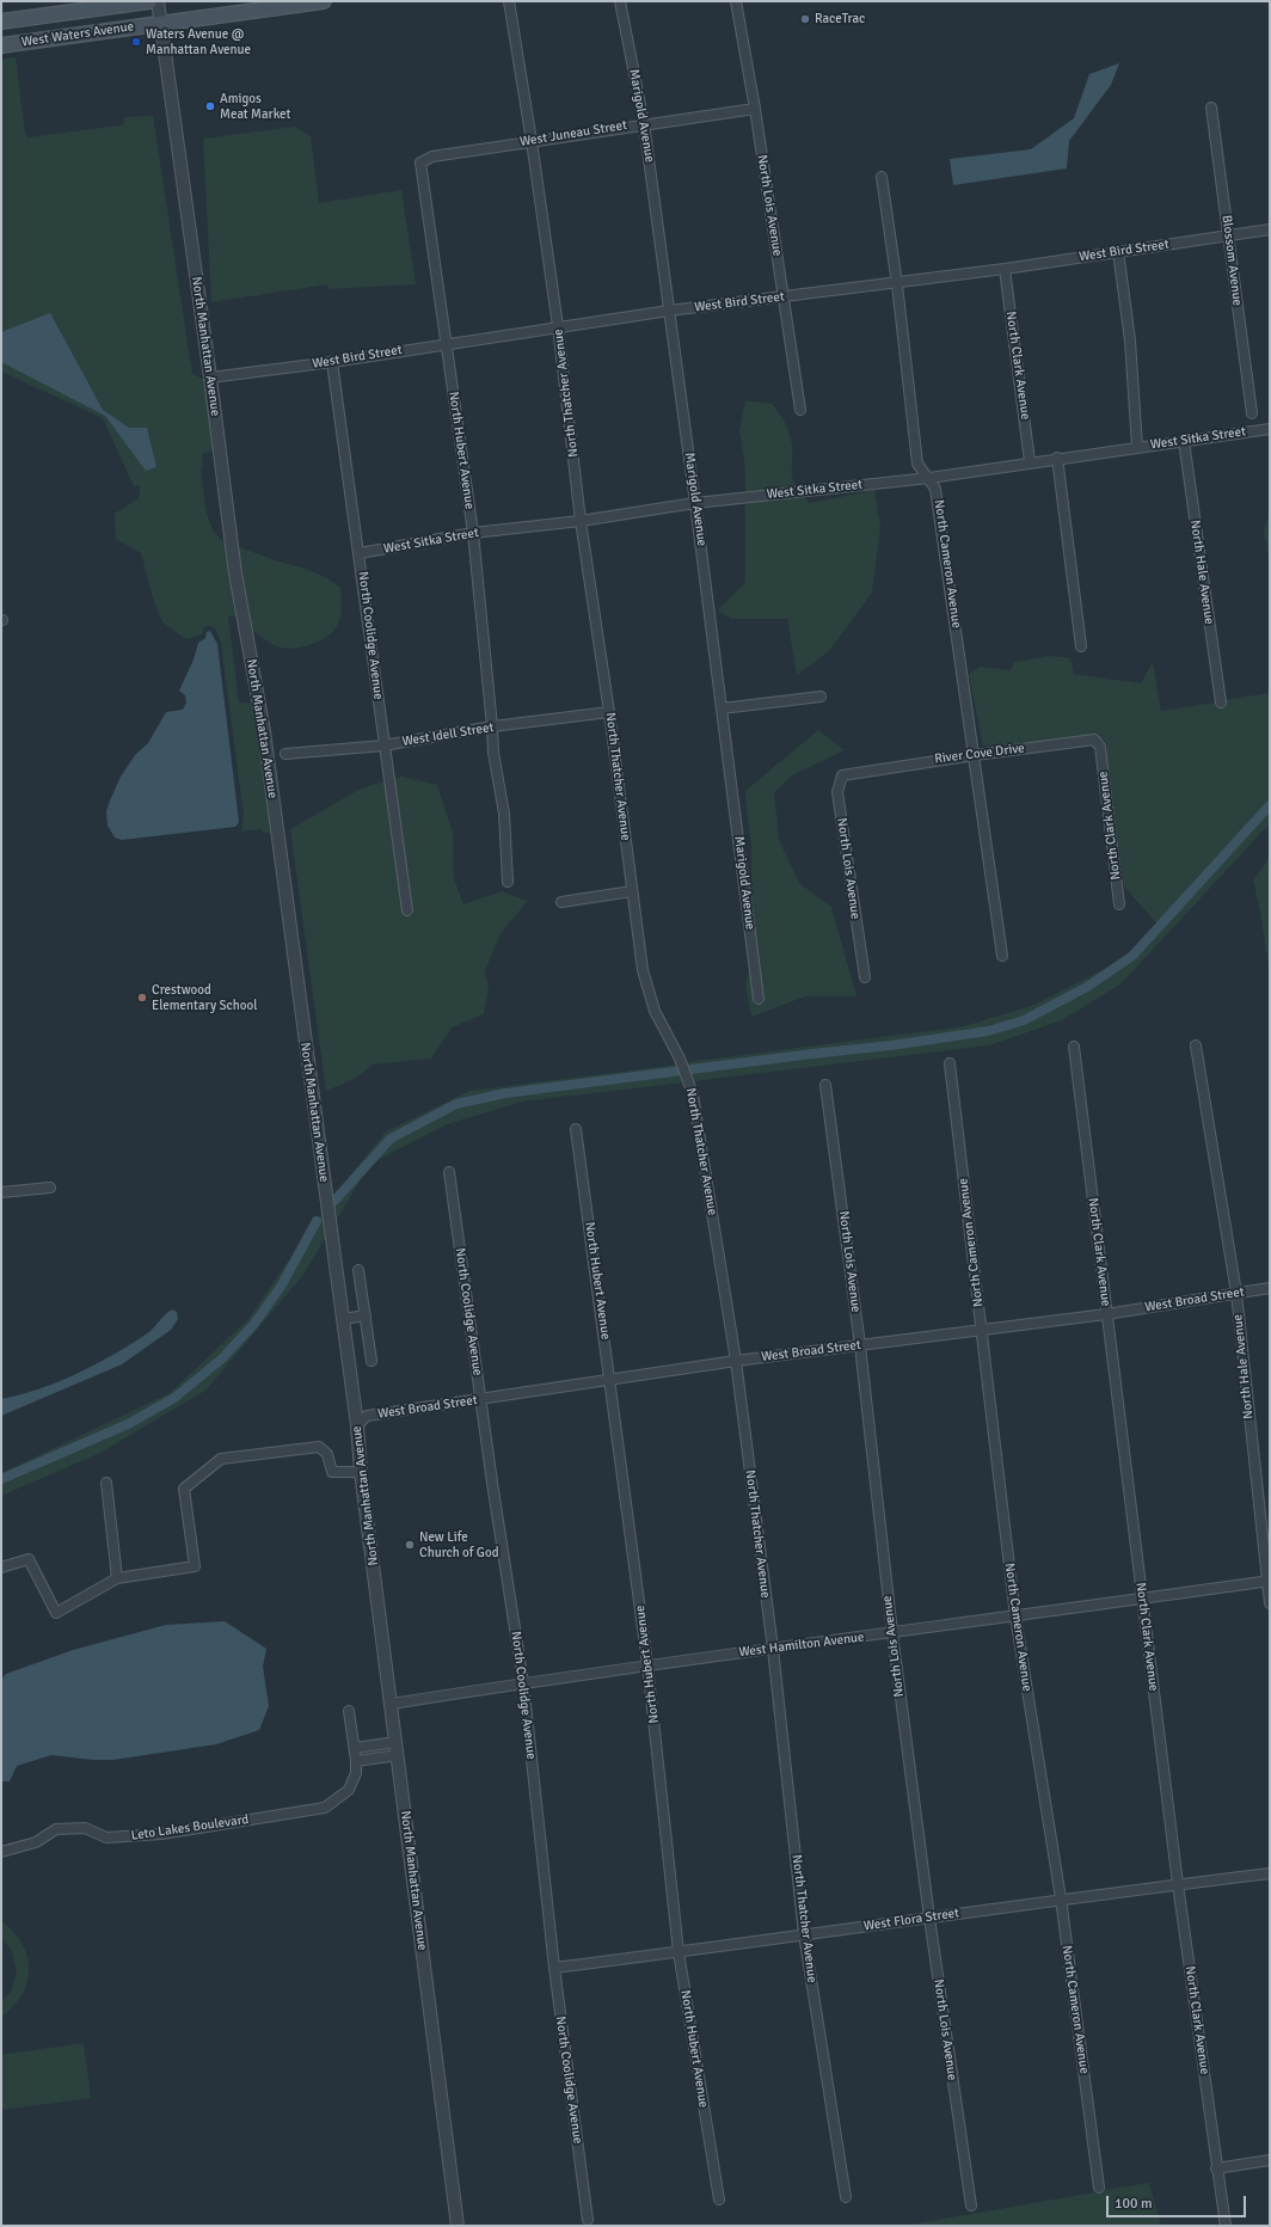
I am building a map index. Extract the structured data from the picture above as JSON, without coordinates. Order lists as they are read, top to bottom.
{
  "streets": {
    "main road": ["West Waters Avenue"],
    "street": [
      "Marigold Avenue",
      "West Juneau Street",
      "North Lois Avenue",
      "West Bird Street",
      "Blossom Avenue",
      "North Manhattan Avenue",
      "North Clark Avenue",
      "North Thatcher Avenue",
      "West Sitka Street",
      "North Hubert Avenue",
      "North Cameron Avenue",
      "North Hale Avenue",
      "North Coolidge Avenue",
      "West Idell Street",
      "River Cove Drive",
      "West Broad Street",
      "West Hamilton Avenue",
      "Leto Lakes Boulevard",
      "West Flora Street"
    ]
  },
  "crossings": [
    ["West Waters Avenue", "North Manhattan Avenue"],
    ["Marigold Avenue", "West Juneau Street"],
    ["Marigold Avenue", "West Bird Street"],
    ["Marigold Avenue", "West Sitka Street"],
    ["West Juneau Street", "North Lois Avenue"],
    ["West Juneau Street", "North Thatcher Avenue"],
    ["West Juneau Street", "North Hubert Avenue"],
    ["North Lois Avenue", "West Bird Street"],
    ["North Lois Avenue", "River Cove Drive"],
    ["North Lois Avenue", "West Broad Street"],
    ["North Lois Avenue", "West Hamilton Avenue"],
    ["North Lois Avenue", "West Flora Street"],
    ["West Bird Street", "Blossom Avenue"],
    ["West Bird Street", "North Manhattan Avenue"],
    ["West Bird Street", "North Clark Avenue"],
    ["West Bird Street", "North Thatcher Avenue"],
    ["West Bird Street", "North Hubert Avenue"],
    ["West Bird Street", "North Cameron Avenue"],
    ["West Bird Street", "North Coolidge Avenue"],
    ["North Manhattan Avenue", "West Broad Street"],
    ["North Manhattan Avenue", "West Hamilton Avenue"],
    ["North Clark Avenue", "West Sitka Street"],
    ["North Clark Avenue", "River Cove Drive"],
    ["North Clark Avenue", "West Broad Street"],
    ["North Clark Avenue", "West Hamilton Avenue"],
    ["North Clark Avenue", "West Flora Street"],
    ["North Thatcher Avenue", "West Sitka Street"],
    ["North Thatcher Avenue", "West Idell Street"],
    ["North Thatcher Avenue", "West Broad Street"],
    ["North Thatcher Avenue", "West Hamilton Avenue"],
    ["North Thatcher Avenue", "West Flora Street"],
    ["West Sitka Street", "North Hubert Avenue"],
    ["West Sitka Street", "North Cameron Avenue"],
    ["West Sitka Street", "North Hale Avenue"],
    ["West Sitka Street", "North Coolidge Avenue"],
    ["North Hubert Avenue", "West Idell Street"],
    ["North Hubert Avenue", "West Broad Street"],
    ["North Hubert Avenue", "West Hamilton Avenue"],
    ["North Hubert Avenue", "West Flora Street"],
    ["North Cameron Avenue", "River Cove Drive"],
    ["North Cameron Avenue", "West Broad Street"],
    ["North Cameron Avenue", "West Hamilton Avenue"],
    ["North Cameron Avenue", "West Flora Street"],
    ["North Hale Avenue", "West Broad Street"],
    ["North Hale Avenue", "West Hamilton Avenue"],
    ["North Coolidge Avenue", "West Idell Street"],
    ["North Coolidge Avenue", "West Broad Street"],
    ["North Coolidge Avenue", "West Hamilton Avenue"],
    ["North Coolidge Avenue", "West Flora Street"]
  ],
  "places": [
    "RaceTrac",
    "Waters Avenue @ Manhattan Avenue",
    "Amigos Meat Market",
    "Crestwood Elementary School",
    "New Life Church of God"
  ],
  "scale_bar": "100 m"
}
